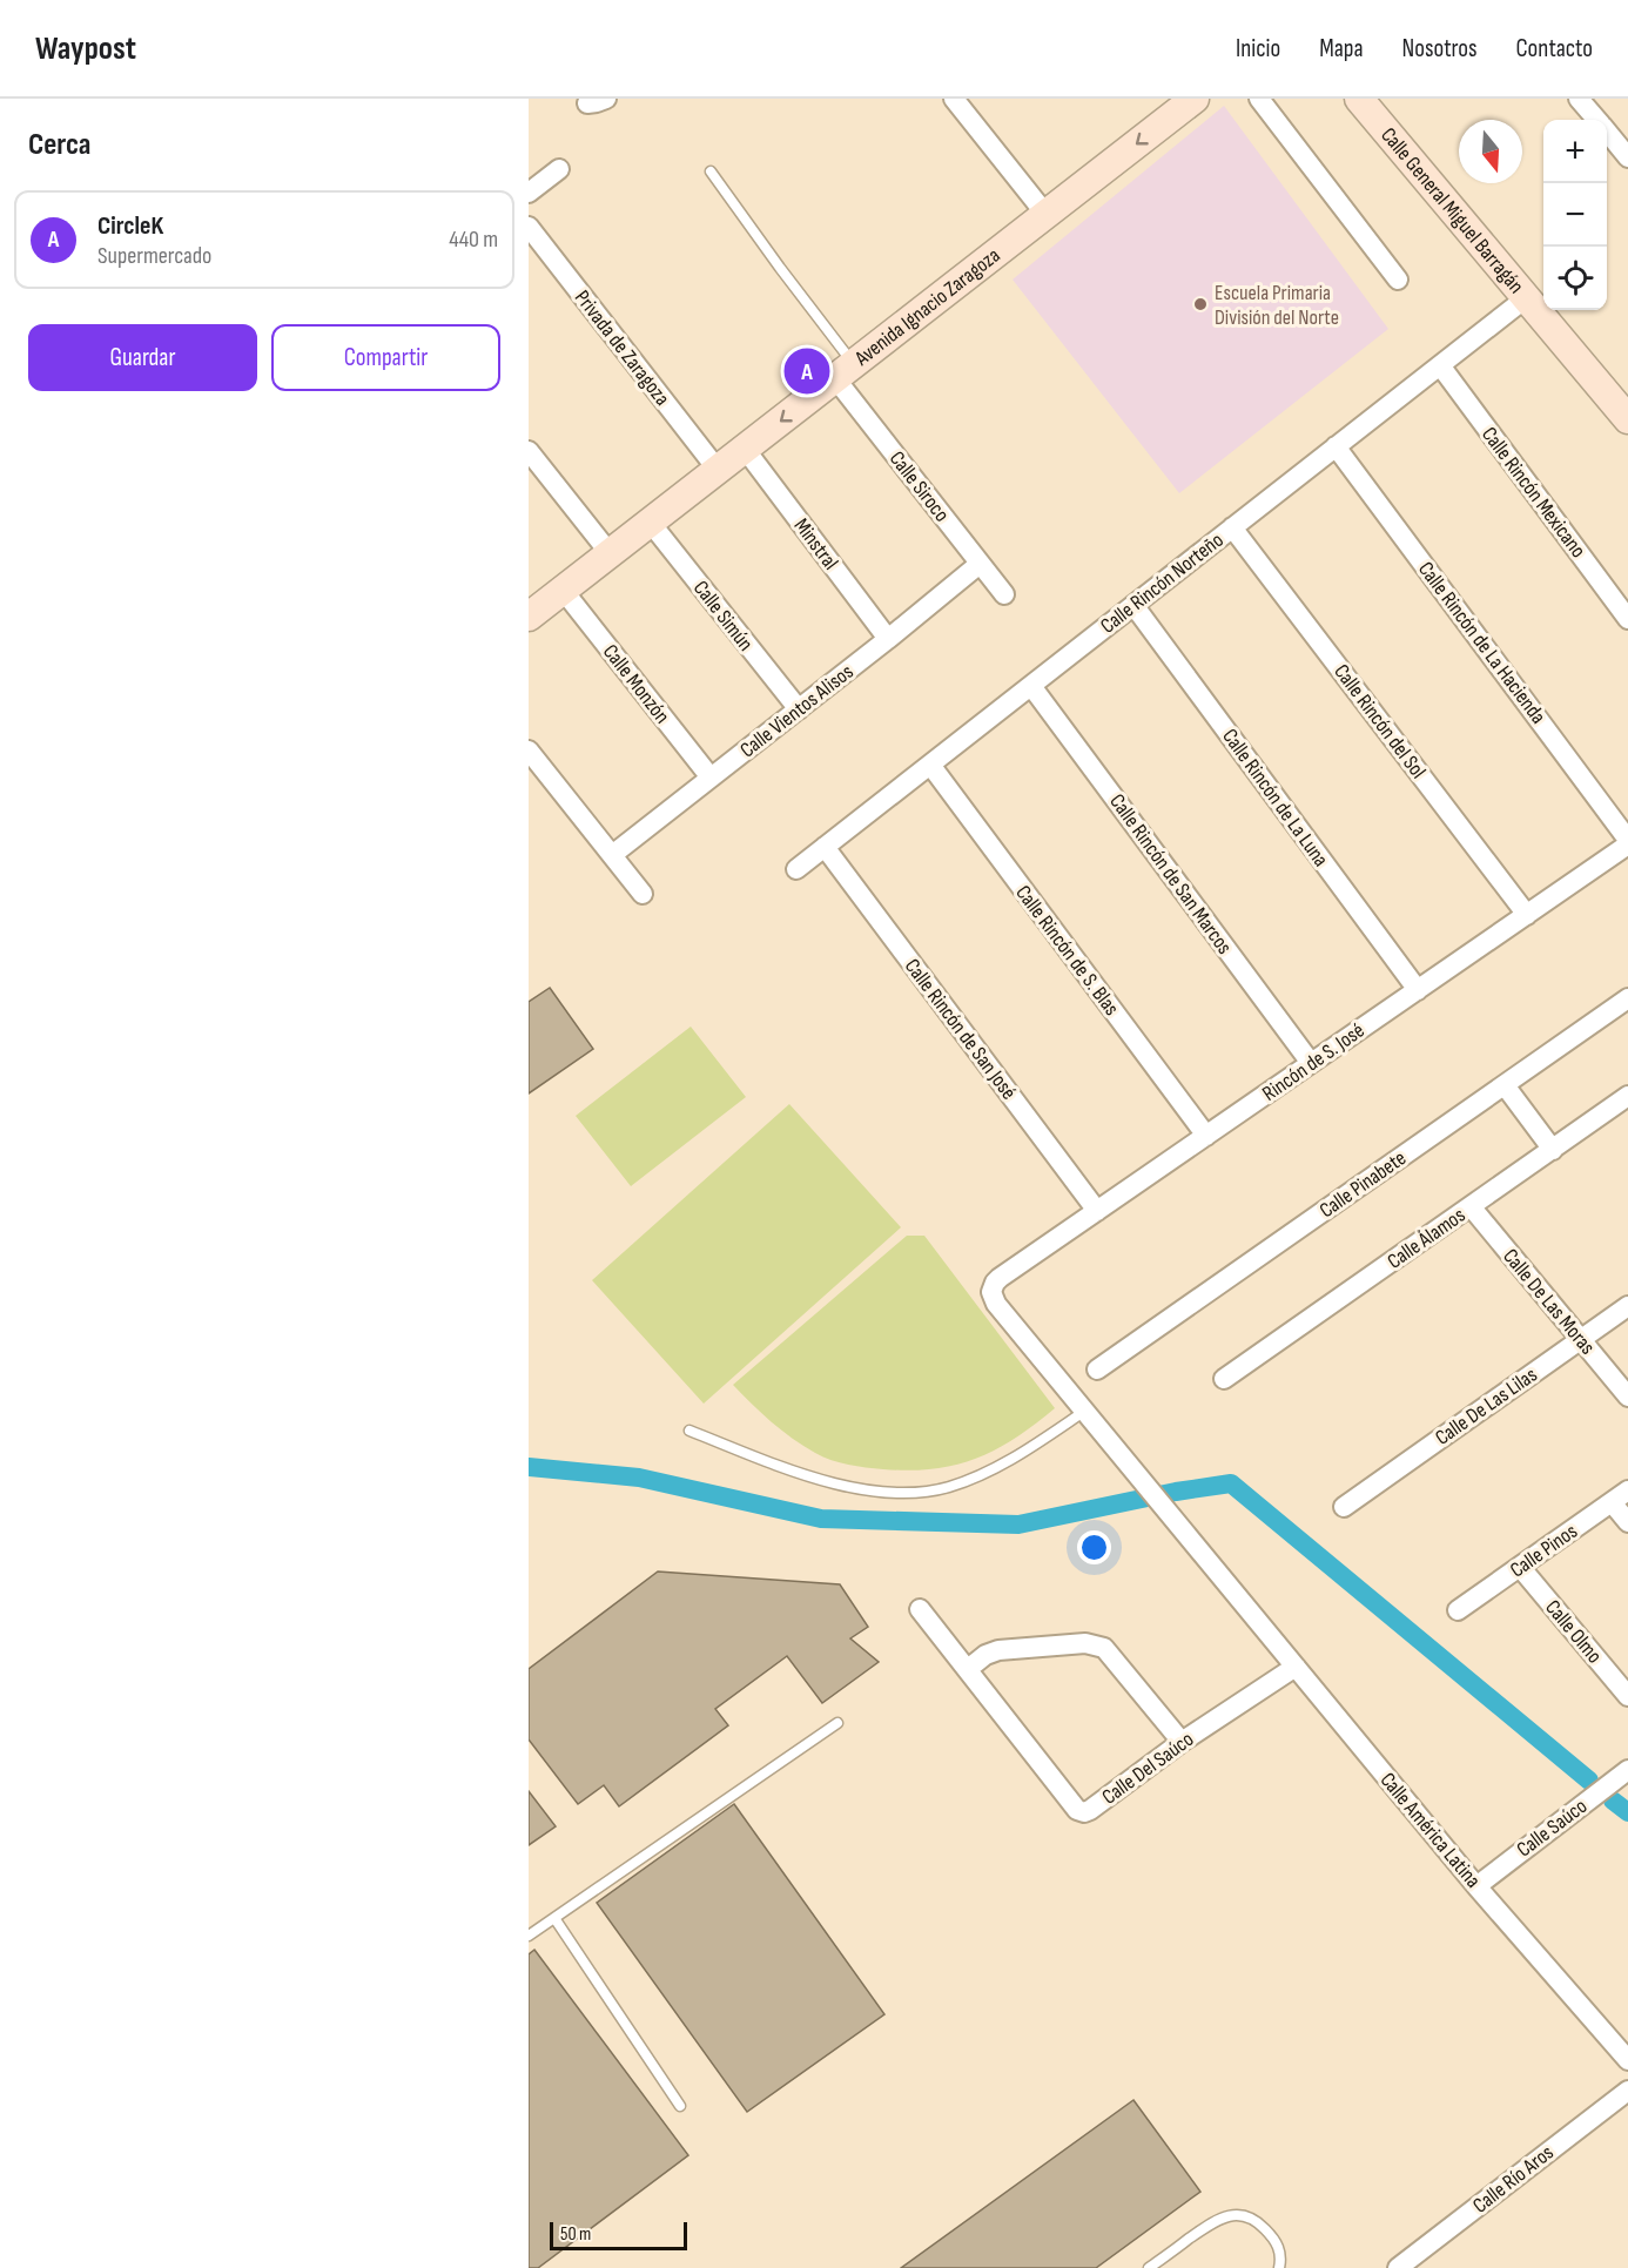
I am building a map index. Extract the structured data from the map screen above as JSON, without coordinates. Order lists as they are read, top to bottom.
{
  "streets": {
    "main road": ["Calle General Miguel Barragán", "Avenida Ignacio Zaragoza"],
    "street": [
      "Privada de Zaragoza",
      "Calle Siroco",
      "Calle Rincón Mexicano",
      "Minstral",
      "Calle Rincón Norteño",
      "Calle Simún",
      "Calle Rincón de La Hacienda",
      "Calle Monzón",
      "Calle Vientos Alisos",
      "Calle Rincón del Sol",
      "Calle Rincón de La Luna",
      "Calle Rincón de San Marcos",
      "Calle Rincón de S. Blas",
      "Calle Rincón de San José",
      "Rincón de S. José",
      "Calle Pinabete",
      "Calle Álamos",
      "Calle De Las Moras",
      "Calle De Las Lilas",
      "Calle Pinos",
      "Calle Olmo",
      "Calle Del Saúco",
      "Calle Saúco",
      "Calle América Latina",
      "Calle Río Aros"
    ]
  },
  "crossings": [
    ["Calle General Miguel Barragán", "Calle Rincón Norteño"],
    ["Avenida Ignacio Zaragoza", "Privada de Zaragoza"],
    ["Avenida Ignacio Zaragoza", "Calle Siroco"],
    ["Avenida Ignacio Zaragoza", "Minstral"],
    ["Avenida Ignacio Zaragoza", "Calle Simún"],
    ["Avenida Ignacio Zaragoza", "Calle Monzón"],
    ["Calle Siroco", "Calle Vientos Alisos"],
    ["Calle Rincón Mexicano", "Calle Rincón Norteño"],
    ["Minstral", "Calle Vientos Alisos"],
    ["Calle Rincón Norteño", "Calle Rincón de La Hacienda"],
    ["Calle Rincón Norteño", "Calle Rincón del Sol"],
    ["Calle Rincón Norteño", "Calle Rincón de La Luna"],
    ["Calle Rincón Norteño", "Calle Rincón de San Marcos"],
    ["Calle Rincón Norteño", "Calle Rincón de S. Blas"],
    ["Calle Rincón Norteño", "Calle Rincón de San José"],
    ["Calle Simún", "Calle Vientos Alisos"],
    ["Calle Monzón", "Calle Vientos Alisos"],
    ["Calle Rincón del Sol", "Rincón de S. José"],
    ["Calle Rincón de La Luna", "Rincón de S. José"],
    ["Calle Rincón de San Marcos", "Rincón de S. José"],
    ["Calle Rincón de S. Blas", "Rincón de S. José"],
    ["Calle Rincón de San José", "Rincón de S. José"],
    ["Rincón de S. José", "Calle América Latina"],
    ["Calle Álamos", "Calle De Las Moras"],
    ["Calle De Las Moras", "Calle De Las Lilas"],
    ["Calle Pinos", "Calle Olmo"],
    ["Calle Del Saúco", "Calle América Latina"],
    ["Calle Saúco", "Calle América Latina"]
  ],
  "one_way": ["Avenida Ignacio Zaragoza"],
  "places": ["Escuela Primaria División del Norte"],
  "scale_bar": "50 m",
  "north": "bottom",
  "page": {
    "header": "Waypost",
    "nav": [
      "Inicio",
      "Mapa",
      "Nosotros",
      "Contacto"
    ],
    "heading": "Cerca",
    "map_buttons": ["+", "−"],
    "list": [
      {
        "mark": "A",
        "name": "CircleK",
        "note": "Supermercado",
        "value": "440 m"
      }
    ],
    "buttons": ["Guardar", "Compartir"],
    "pins": "A",
    "scale": "50 m"
  }
}
